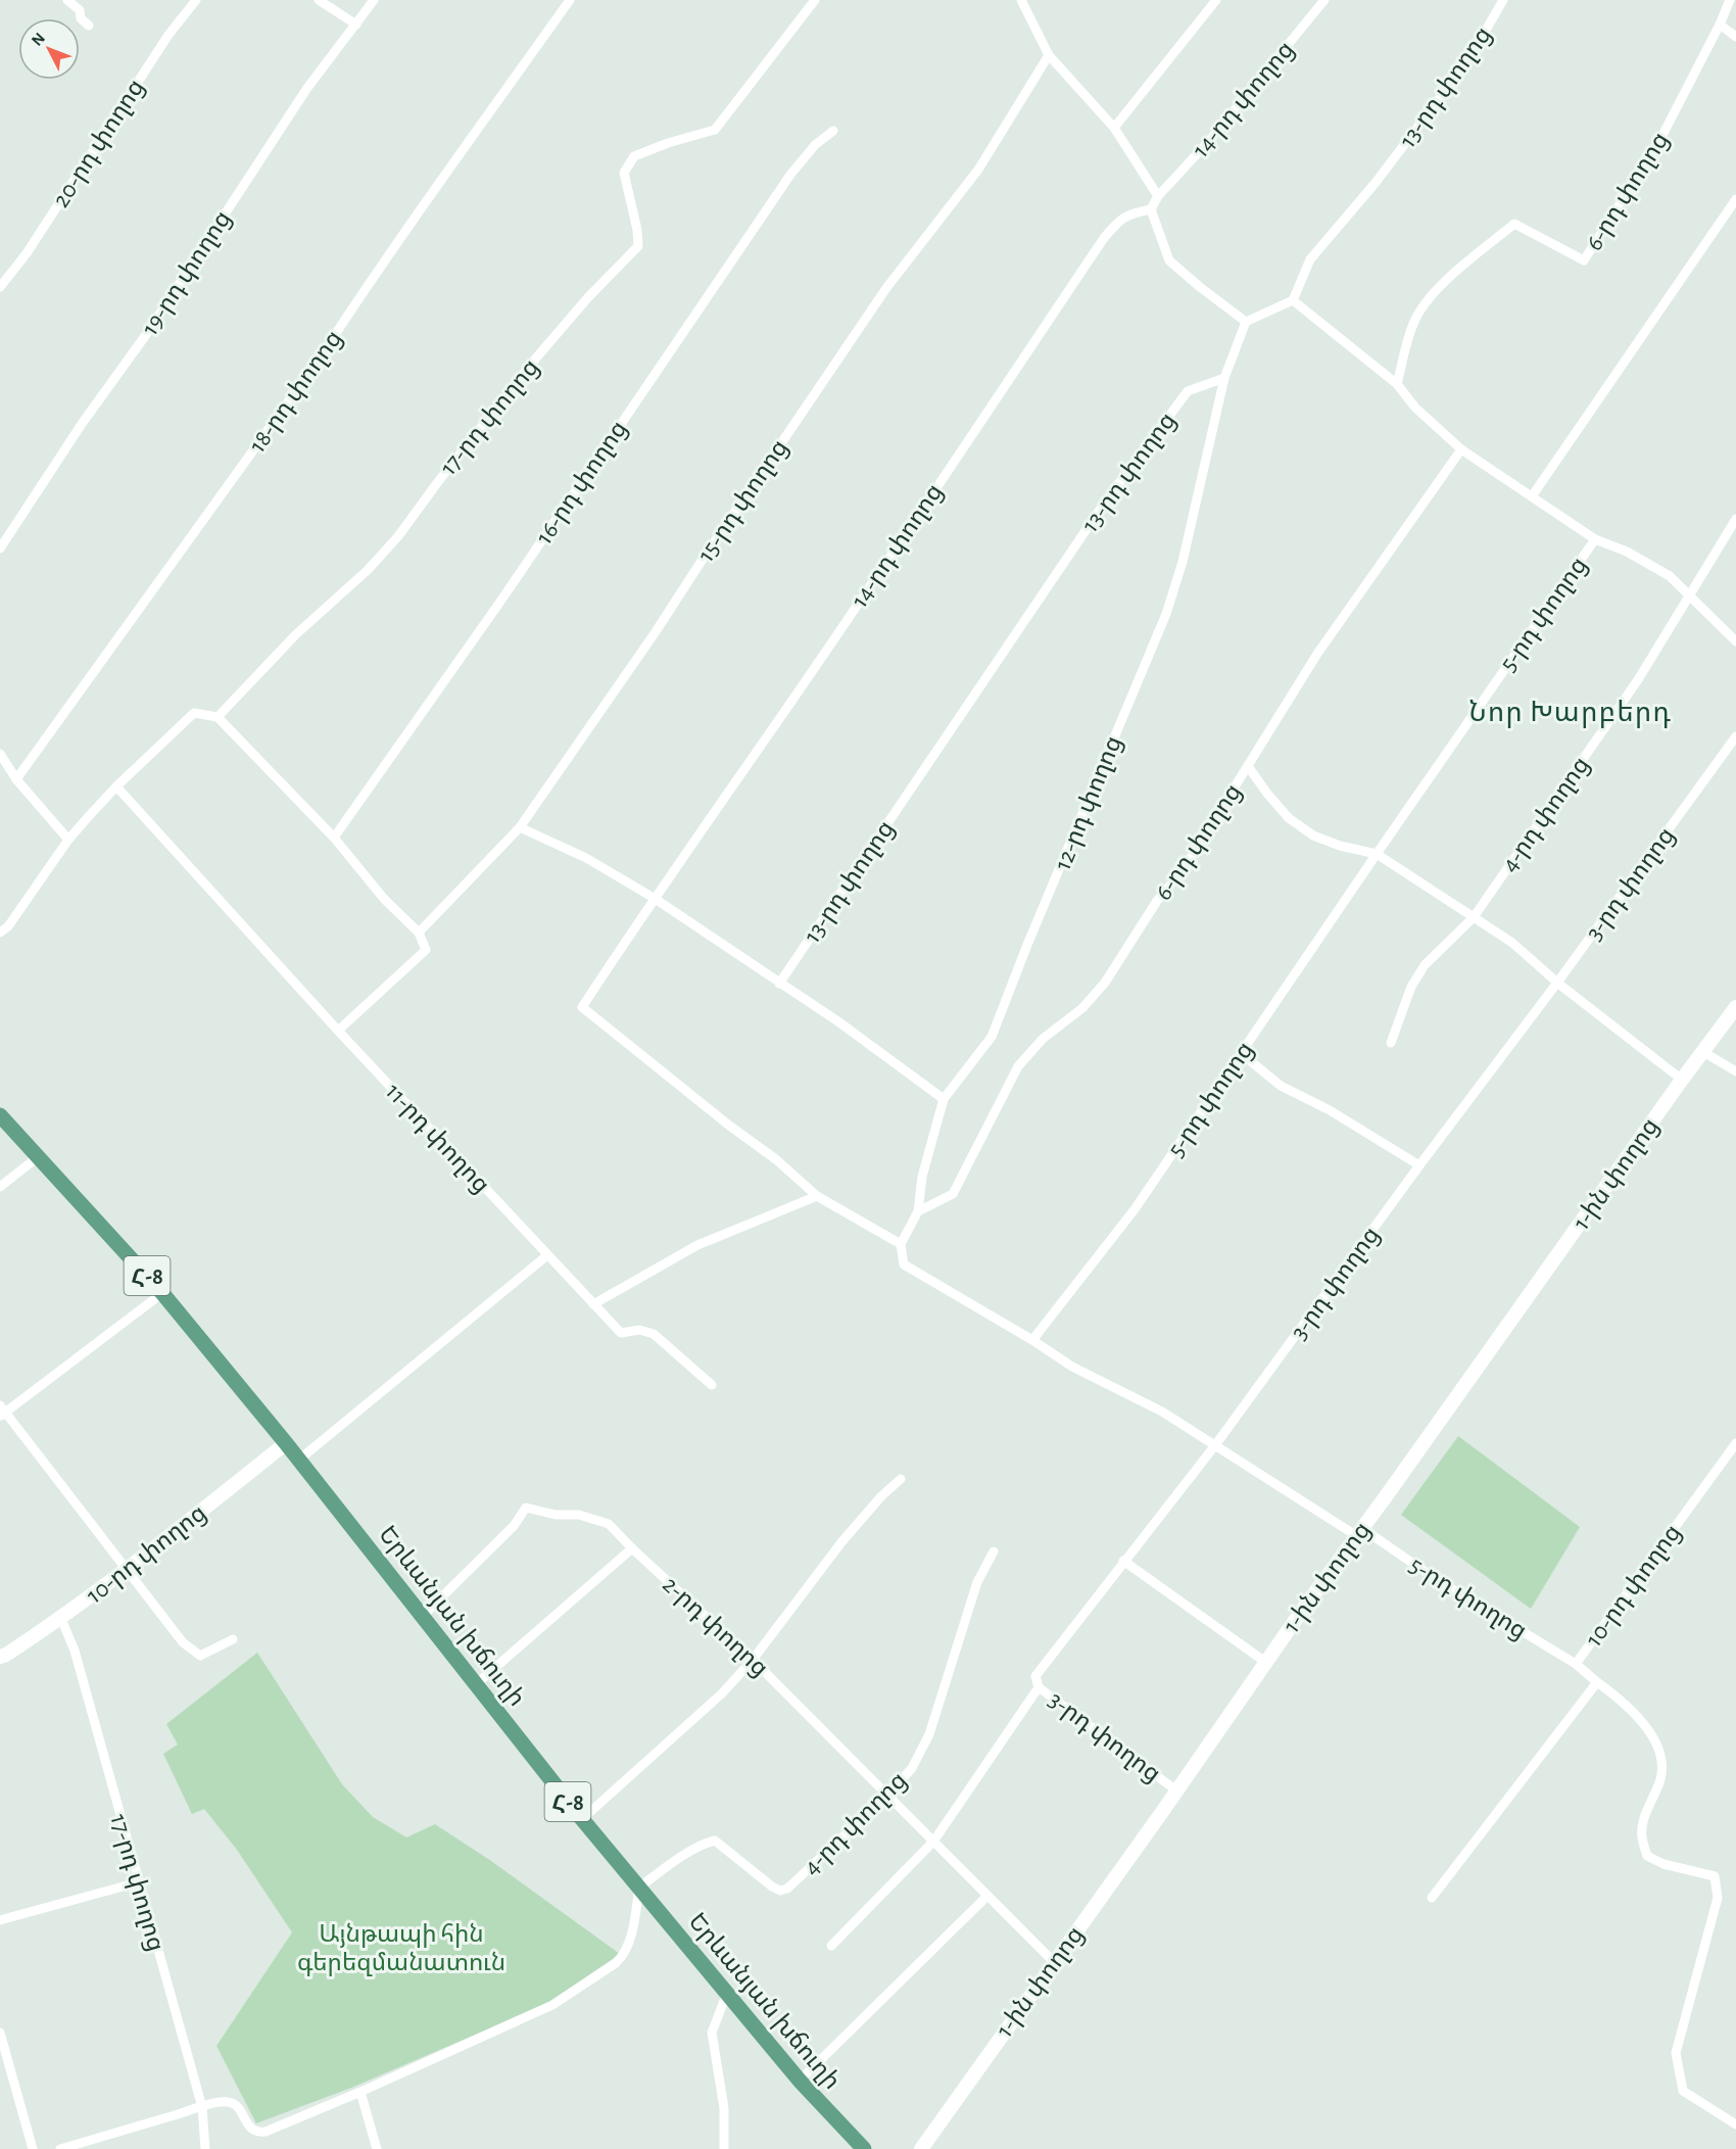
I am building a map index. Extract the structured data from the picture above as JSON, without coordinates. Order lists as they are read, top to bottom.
{
  "streets": {
    "main road": [
      "1-ին փողոց",
      "Հ-8",
      "10-րդ փողոց",
      "Երևանյան խճուղի"
    ],
    "street": [
      "13-րդ փողոց",
      "14-րդ փողոց",
      "20-րդ փողոց",
      "6-րդ փողոց",
      "19-րդ փողոց",
      "18-րդ փողոց",
      "17-րդ փողոց",
      "16-րդ փողոց",
      "15-րդ փողոց",
      "5-րդ փողոց",
      "12-րդ փողոց",
      "4-րդ փողոց",
      "3-րդ փողոց",
      "11-րդ փողոց",
      "2-րդ փողոց"
    ]
  },
  "crossings": [
    ["13-րդ փողոց", "12-րդ փողոց"],
    ["6-րդ փողոց", "12-րդ փողոց"],
    ["17-րդ փողոց", "10-րդ փողոց"],
    ["5-րդ փողոց", "3-րդ փողոց"],
    ["5-րդ փողոց", "1-ին փողոց"],
    ["5-րդ փողոց", "10-րդ փողոց"],
    ["4-րդ փողոց", "Երևանյան խճուղի"],
    ["4-րդ փողոց", "2-րդ փողոց"],
    ["3-րդ փողոց", "1-ին փողոց"],
    ["1-ին փողոց", "2-րդ փողոց"],
    ["10-րդ փողոց", "Երևանյան խճուղի"],
    ["Երևանյան խճուղի", "2-րդ փողոց"]
  ],
  "districts": ["Նոր Խարբերդ"],
  "parks": ["Այնթապի հին գերեզմանատուն"],
  "north": "top left"
}
